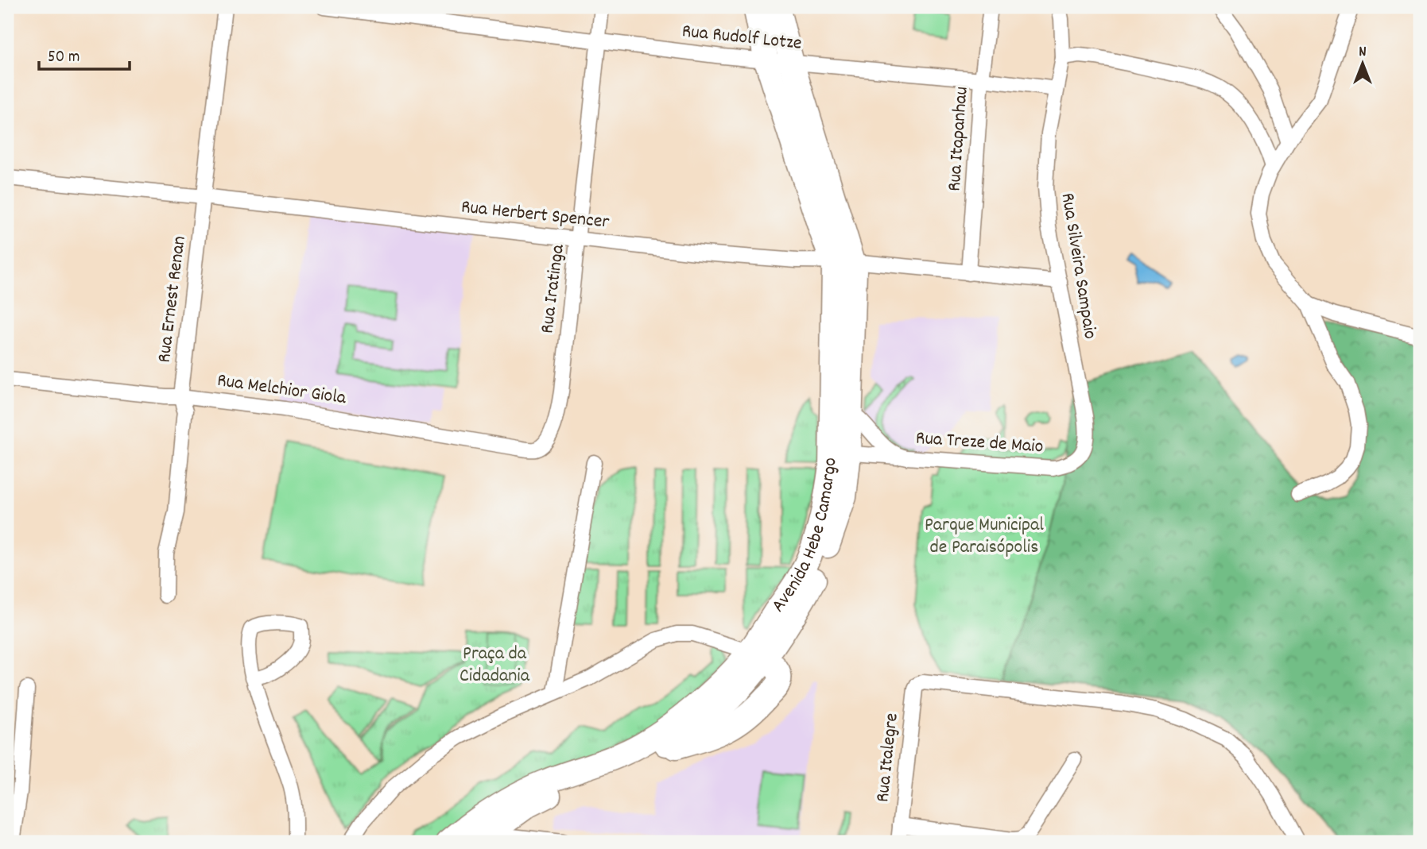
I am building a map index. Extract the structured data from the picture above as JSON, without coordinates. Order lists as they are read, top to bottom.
{
  "streets": {
    "main road": ["Avenida Hebe Camargo"],
    "street": [
      "Rua Rudolf Lotze",
      "Rua Itapanhau",
      "Rua Herbert Spencer",
      "Rua Silveira Sampaio",
      "Rua Iratinga",
      "Rua Ernest Renan",
      "Rua Melchior Giola",
      "Rua Treze de Maio",
      "Rua Italegre"
    ]
  },
  "crossings": [
    ["Rua Rudolf Lotze", "Rua Itapanhau"],
    ["Rua Rudolf Lotze", "Rua Silveira Sampaio"],
    ["Rua Rudolf Lotze", "Rua Iratinga"],
    ["Rua Rudolf Lotze", "Avenida Hebe Camargo"],
    ["Rua Itapanhau", "Rua Herbert Spencer"],
    ["Rua Herbert Spencer", "Rua Silveira Sampaio"],
    ["Rua Herbert Spencer", "Rua Iratinga"],
    ["Rua Herbert Spencer", "Rua Ernest Renan"],
    ["Rua Herbert Spencer", "Avenida Hebe Camargo"],
    ["Rua Silveira Sampaio", "Rua Treze de Maio"],
    ["Rua Iratinga", "Rua Melchior Giola"],
    ["Rua Ernest Renan", "Rua Melchior Giola"],
    ["Rua Treze de Maio", "Avenida Hebe Camargo"]
  ],
  "parks": ["Parque Municipal de Paraisópolis", "Praça da Cidadania"],
  "scale_bar": "50 m",
  "north": "top"
}
